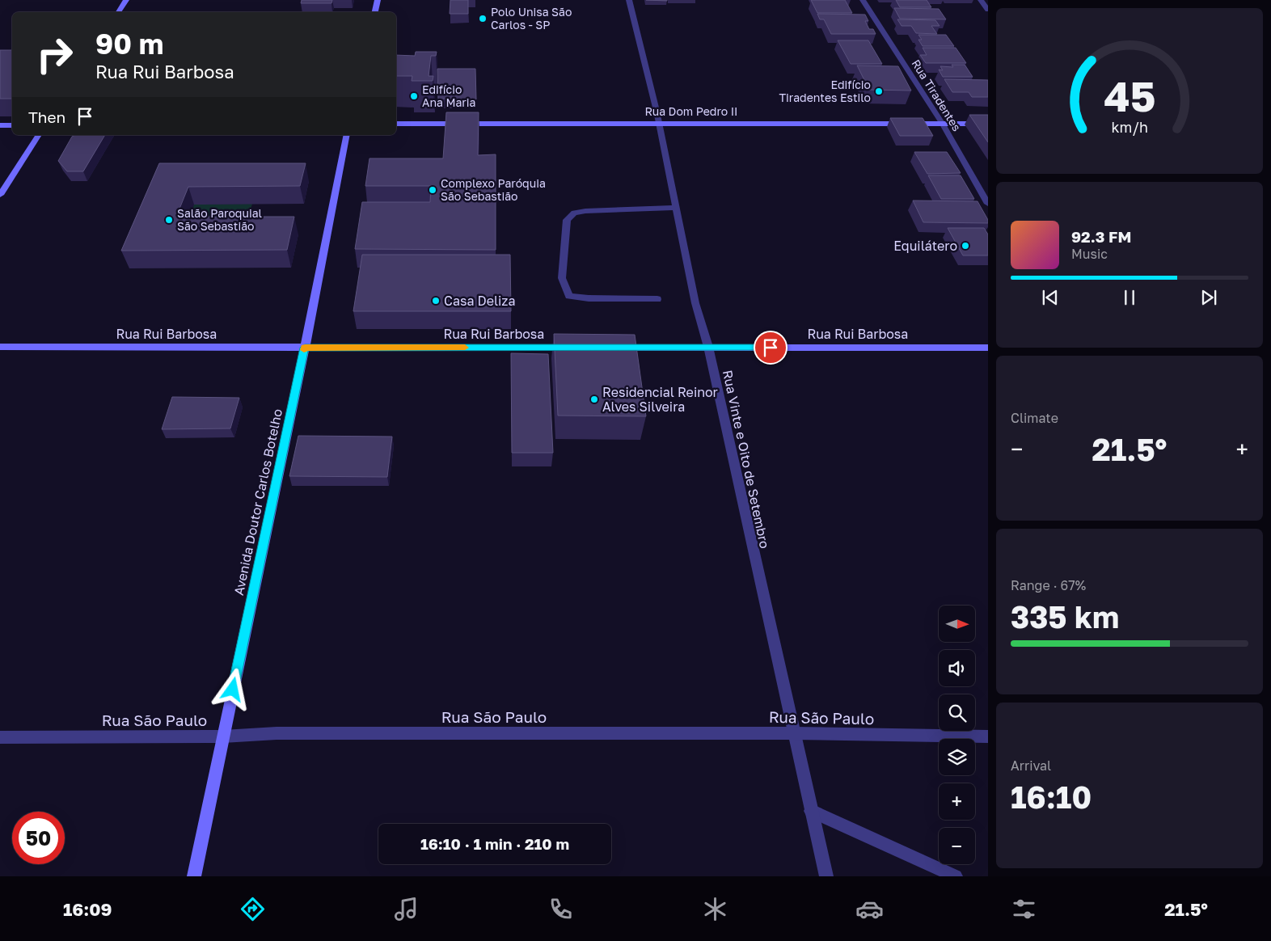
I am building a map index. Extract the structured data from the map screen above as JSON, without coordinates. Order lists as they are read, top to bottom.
{
  "streets": {
    "main road": ["Rua Dom Pedro II", "Rua Rui Barbosa", "Avenida Doutor Carlos Botelho"],
    "street": ["Rua Tiradentes", "Rua Vinte e Oito de Setembro", "Rua São Paulo"]
  },
  "crossings": [
    ["Rua Tiradentes", "Rua Dom Pedro II"],
    ["Rua Dom Pedro II", "Rua Vinte e Oito de Setembro"],
    ["Rua Rui Barbosa", "Rua Vinte e Oito de Setembro"],
    ["Rua Rui Barbosa", "Avenida Doutor Carlos Botelho"],
    ["Rua Vinte e Oito de Setembro", "Rua São Paulo"],
    ["Avenida Doutor Carlos Botelho", "Rua São Paulo"]
  ],
  "places": [
    "Polo Unisa São Carlos - SP",
    "Edifício Tiradentes Estilo",
    "Edifício Ana Maria",
    "Complexo Paróquia São Sebastião",
    "Salão Paroquial São Sebastião",
    "Equilátero",
    "Casa Deliza",
    "Residencial Reinor Alves Silveira"
  ],
  "north": "right",
  "page": {
    "turn": ["90 m", "Rua Rui Barbosa"],
    "then": "Then",
    "song": ["92.3 FM", "Music"],
    "tile": [
      "Climate",
      ["Range · 67%", "335 km"],
      ["Arrival", "16:10"]
    ],
    "heat": ["−", "21.5°", "+"],
    "map_buttons": ["+", "−"],
    "limit": "50",
    "trip": "16:10 · 1 min · 210 m",
    "tabs": ["16:09", "21.5°"],
    "gauge": ["45", "km/h"]
  }
}
